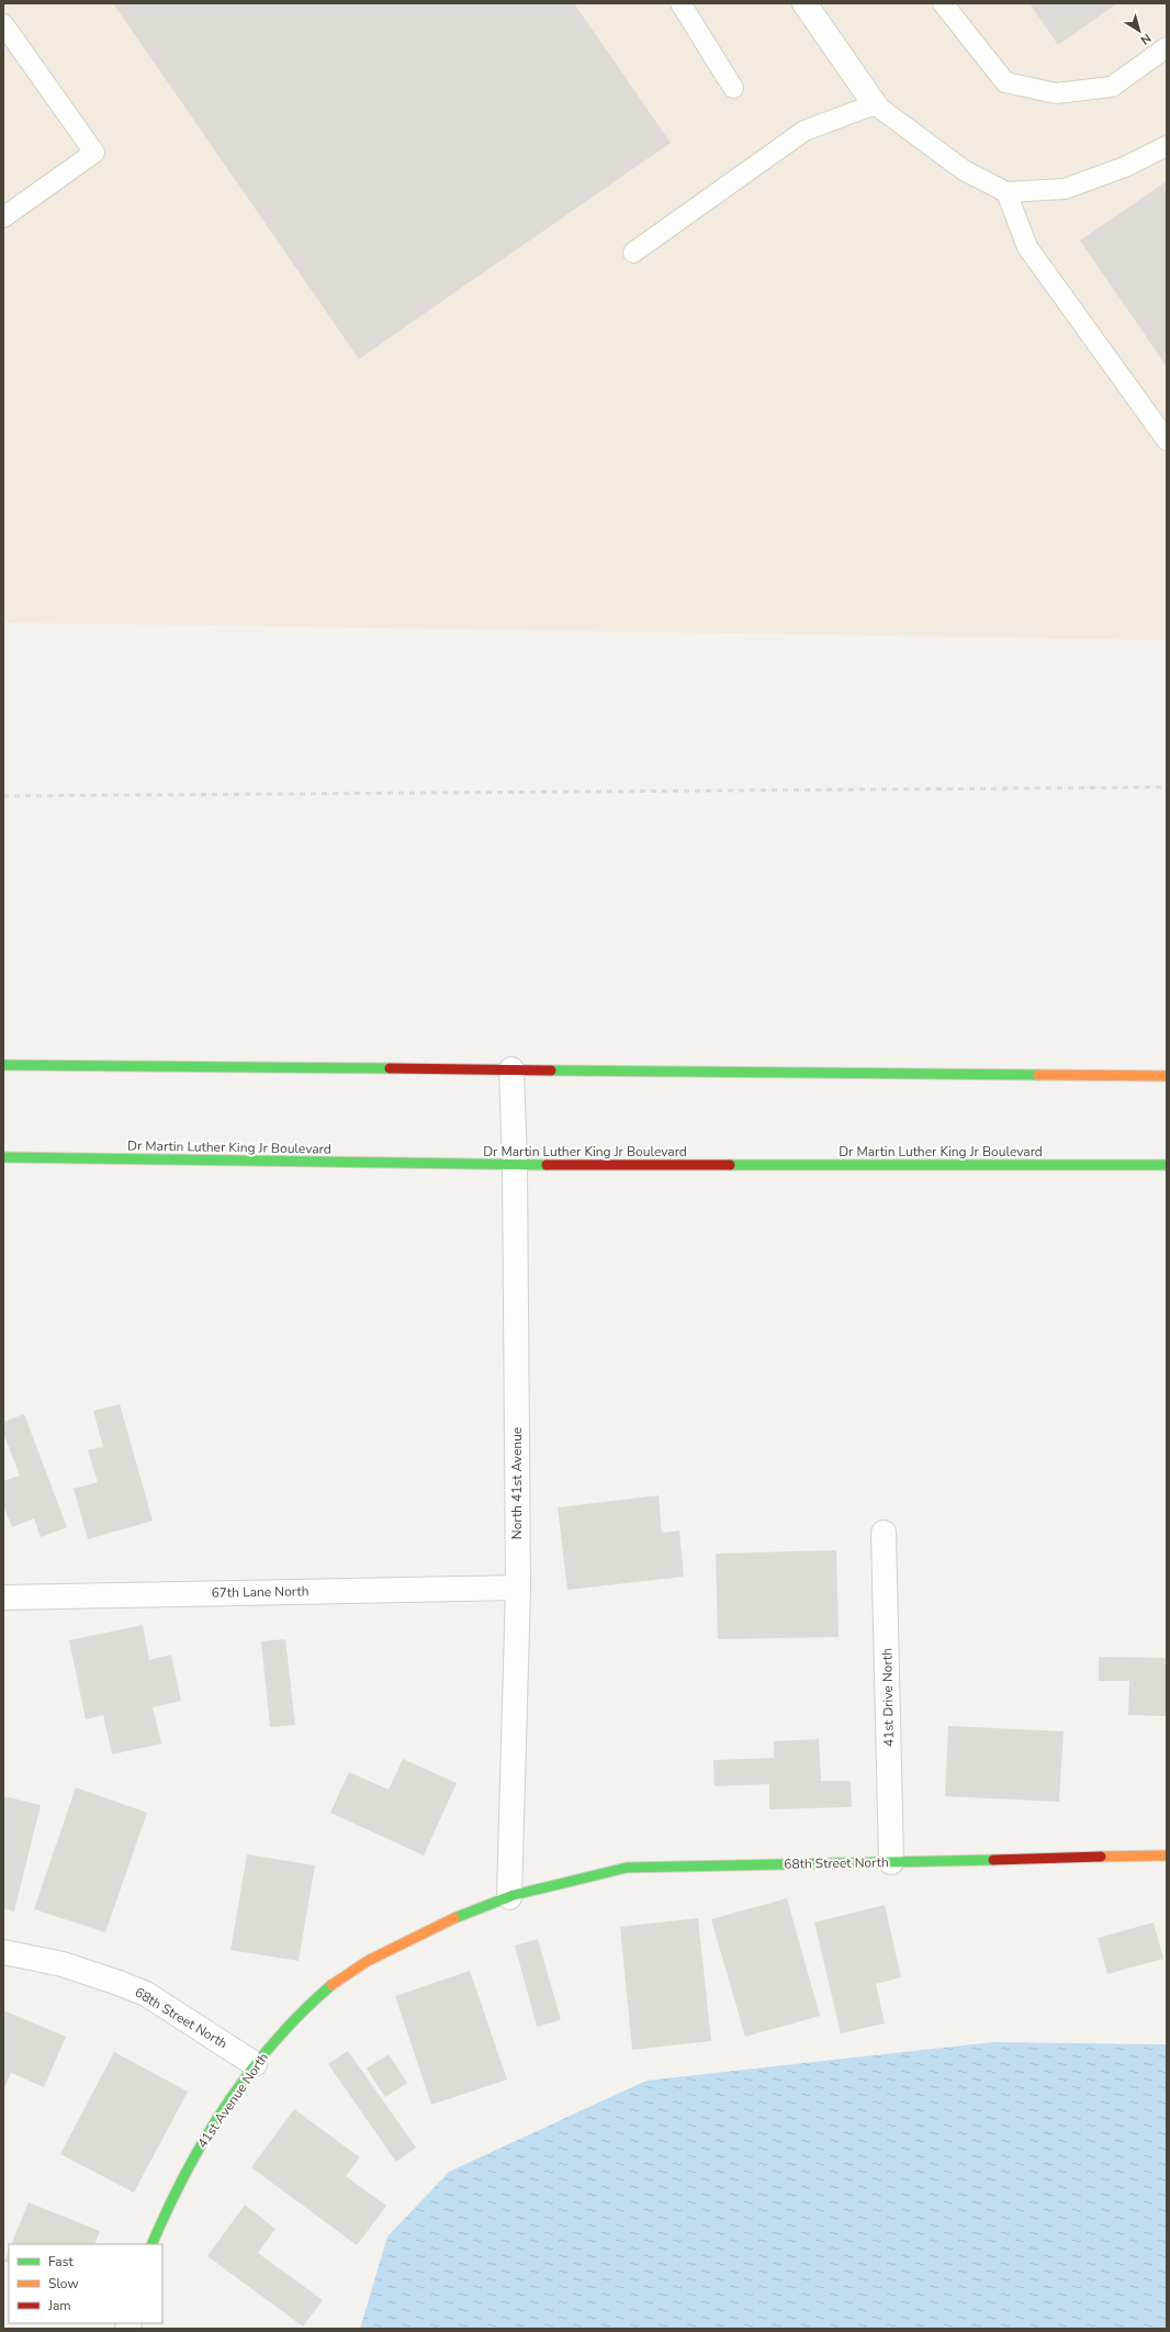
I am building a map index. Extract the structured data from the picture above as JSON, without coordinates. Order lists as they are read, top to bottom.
{
  "streets": {
    "main road": ["Dr Martin Luther King Jr Boulevard", "68th Street North", "41st Avenue North"],
    "street": ["North 41st Avenue", "67th Lane North", "41st Drive North"]
  },
  "crossings": [
    ["Dr Martin Luther King Jr Boulevard", "North 41st Avenue"],
    ["North 41st Avenue", "67th Lane North"],
    ["North 41st Avenue", "68th Street North"],
    ["North 41st Avenue", "41st Avenue North"],
    ["41st Drive North", "68th Street North"],
    ["68th Street North", "41st Avenue North"]
  ],
  "legend": ["Fast", "Slow", "Jam"],
  "north": "bottom right"
}
